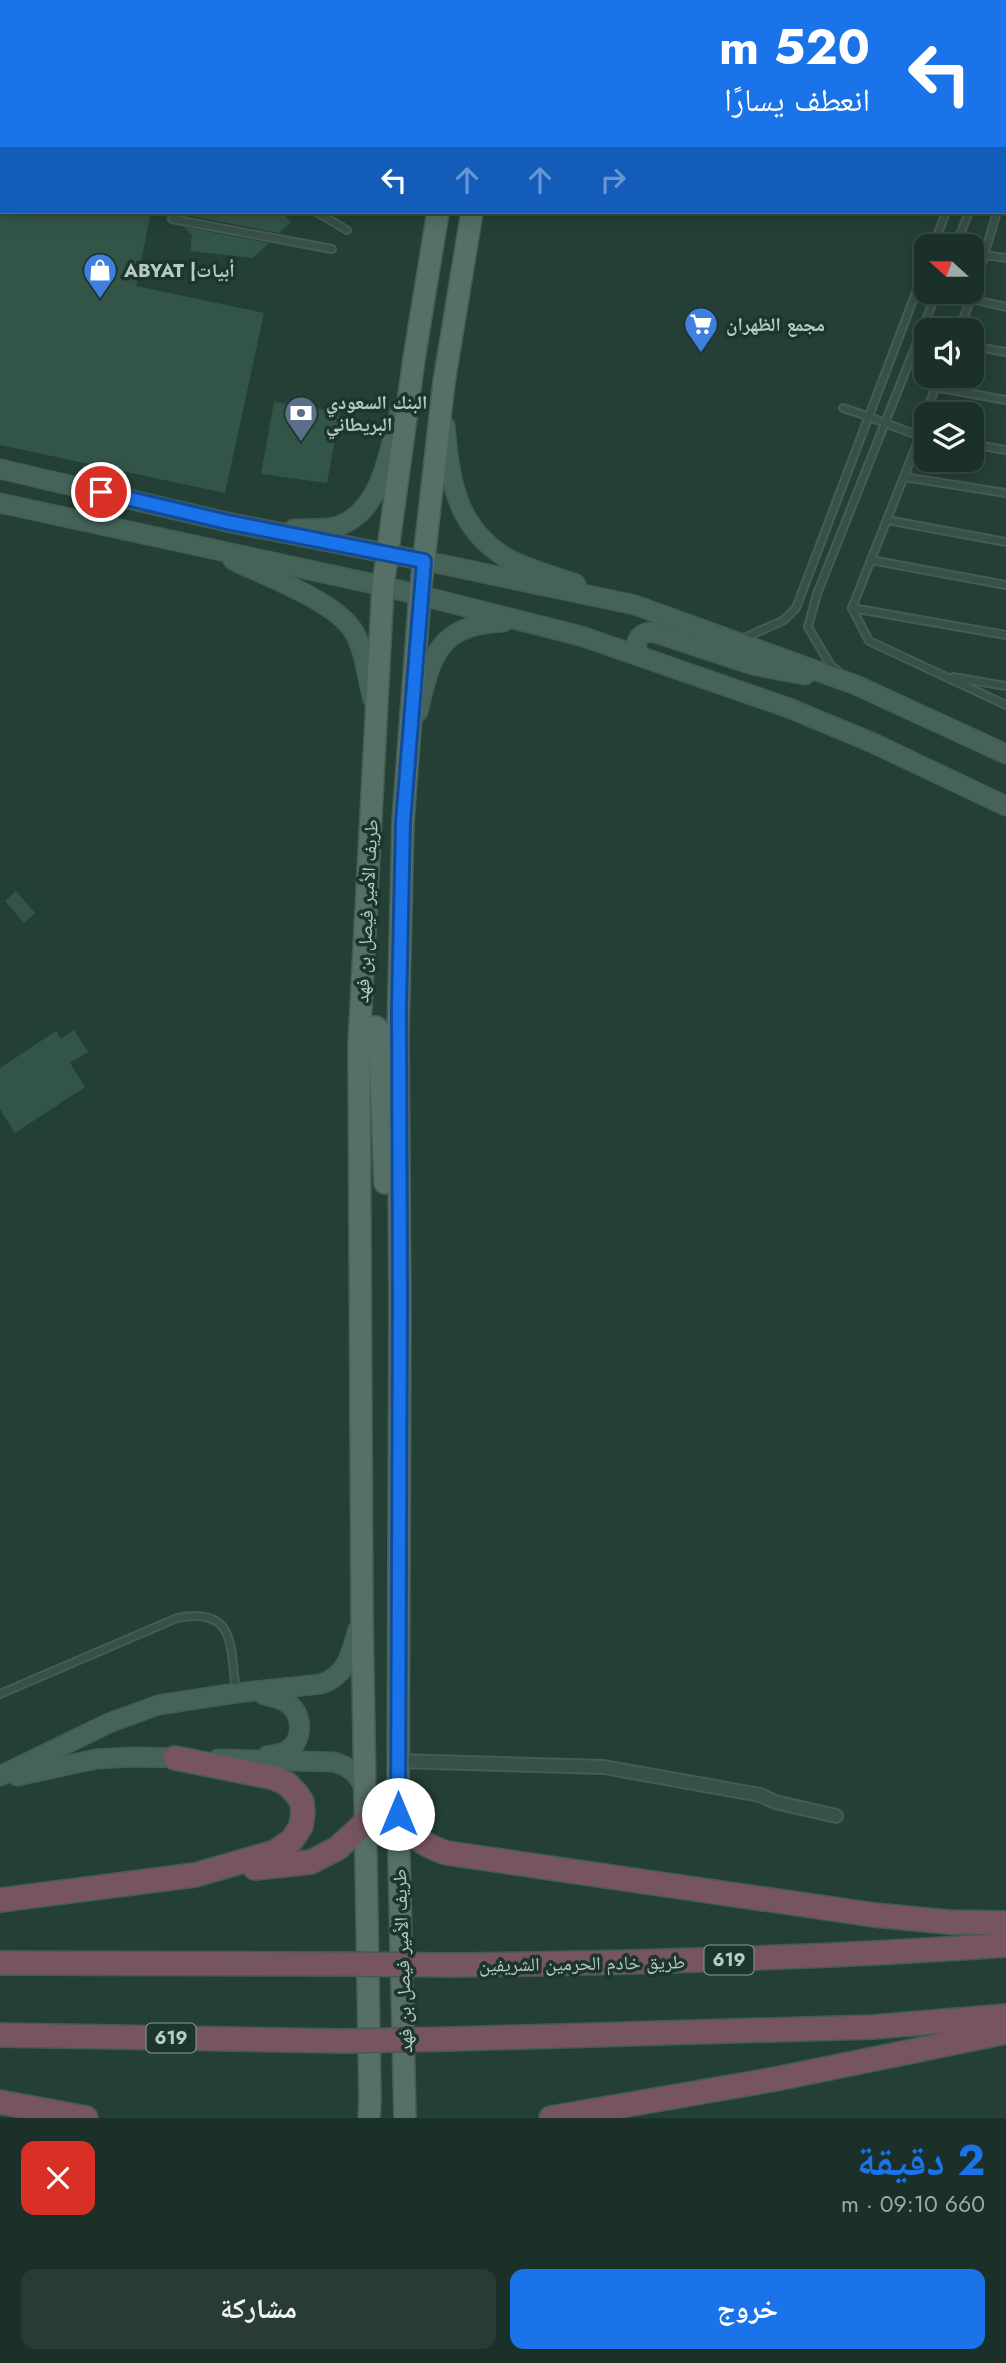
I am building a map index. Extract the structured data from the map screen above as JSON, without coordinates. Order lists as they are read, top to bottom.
{
  "streets": {
    "highway": ["619", "طريق خادم الحرمين الشريفين"],
    "main road": ["طريف الأمير فيصل بن فهد"]
  },
  "places": {
    "shop": ["ABYAT |أبيات"],
    "supermarket": ["مجمع الظهران"],
    "bank": ["البنك السعودي البريطاني"]
  },
  "north": "left",
  "page": {
    "turn": ["520 m", "انعطف يسارًا"],
    "heading": ["2 دقيقة", "660 m · 09:10"],
    "buttons": ["خروج", "مشاركة"]
  }
}
